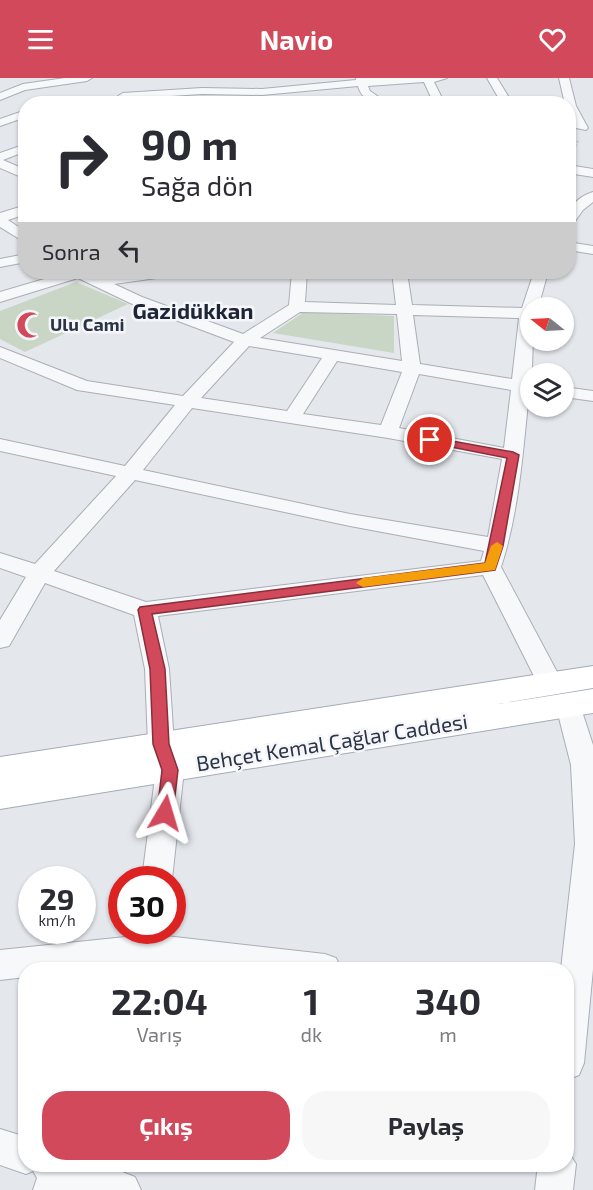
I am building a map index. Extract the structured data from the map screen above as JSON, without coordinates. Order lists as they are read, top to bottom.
{
  "streets": {
    "main road": ["Behçet Kemal Çağlar Caddesi"]
  },
  "districts": ["Gazidükkan"],
  "places": {
    "mosque": ["Ulu Cami"]
  },
  "north": "left",
  "page": {
    "header": "Navio",
    "turn": ["90 m", "Sağa dön"],
    "then": "Sonra",
    "speed": "29 km/h",
    "limit": "30",
    "eta": [
      "22:04",
      "Varış",
      "1",
      "dk",
      "340",
      "m"
    ],
    "buttons": ["Çıkış", "Paylaş"]
  }
}
